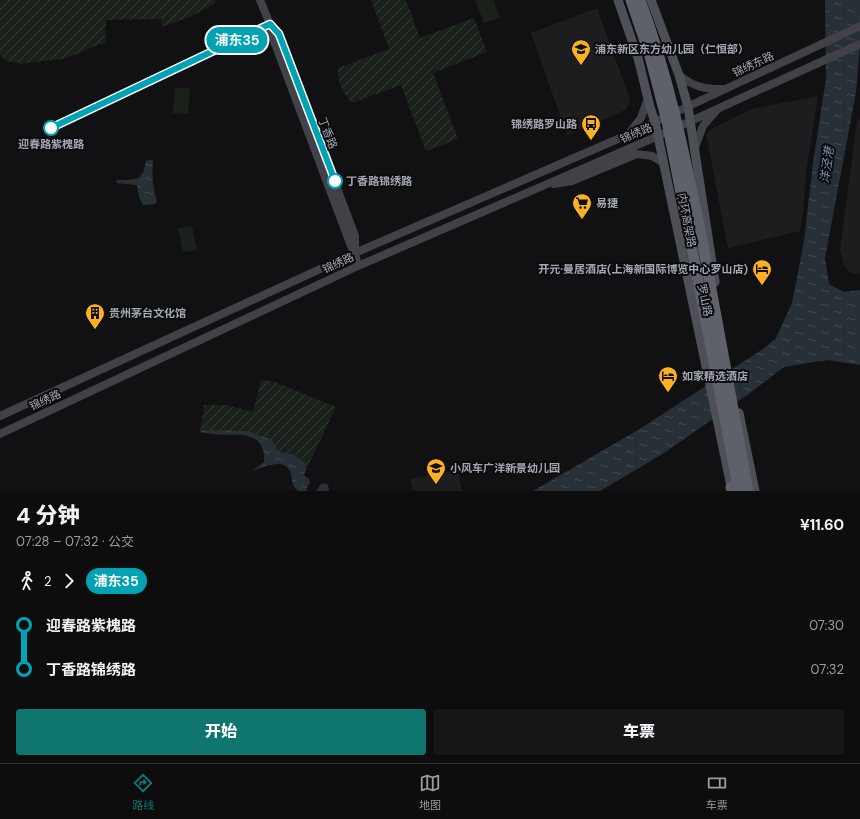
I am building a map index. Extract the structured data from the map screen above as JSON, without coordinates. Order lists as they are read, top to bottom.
{
  "streets": {
    "highway": ["内环高架路"],
    "main road": [
      "锦绣东路",
      "丁香路",
      "锦绣路",
      "罗山路"
    ]
  },
  "crossings": [
    ["锦绣东路", "锦绣路"],
    ["锦绣东路", "罗山路"],
    ["丁香路", "锦绣路"],
    ["锦绣路", "罗山路"],
    ["内环高架路", "罗山路"]
  ],
  "water": ["洋泾港"],
  "places": {
    "school or university": ["浦东新区东方幼儿园（仁恒部）", "小风车广洋新景幼儿园"],
    "other": ["迎春路紫槐路", "丁香路锦绣路"],
    "bus stop": ["锦绣路罗山路"],
    "supermarket": ["易捷"],
    "hotel": ["开元·曼居酒店(上海新国际博览中心罗山店)", "如家精选酒店"],
    "building": ["贵州茅台文化馆"]
  },
  "lines": ["bus line 浦东35"],
  "page": {
    "on_map": "浦东35",
    "heading": ["4 分钟", "07:28 – 07:32 · 公交", "¥11.60"],
    "legs": ["2", "浦东35"],
    "list": [
      {
        "name": "迎春路紫槐路",
        "value": "07:30"
      },
      {
        "name": "丁香路锦绣路",
        "value": "07:32"
      }
    ],
    "buttons": ["开始", "车票"],
    "tabs": ["路线", "地图", "车票"]
  }
}
